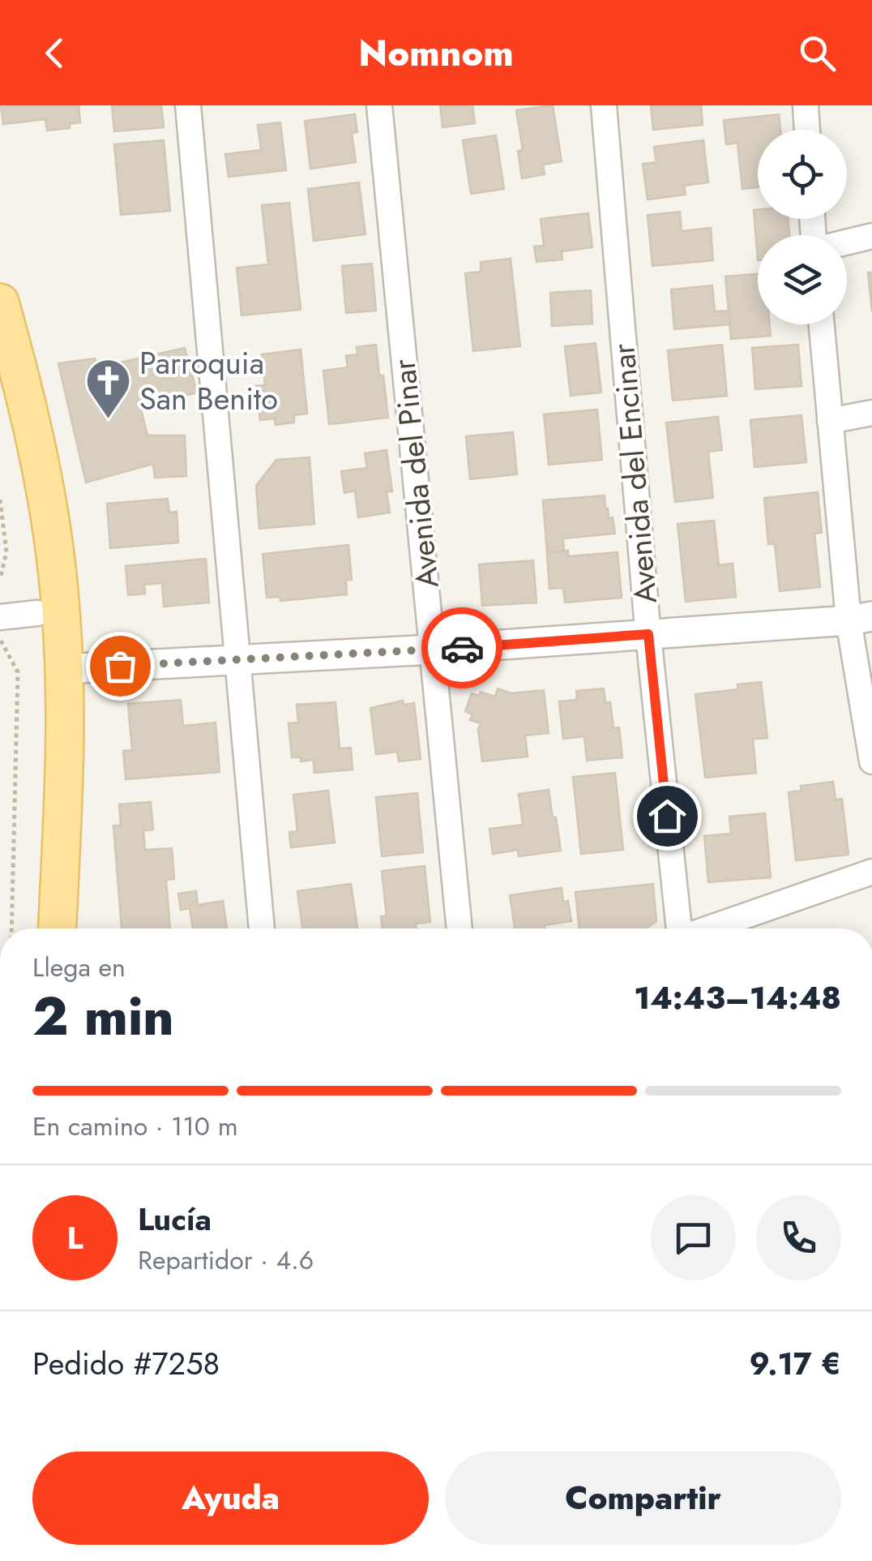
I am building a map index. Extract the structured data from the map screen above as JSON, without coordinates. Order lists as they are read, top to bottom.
{
  "streets": {
    "street": ["Avenida del Pinar", "Avenida del Encinar"]
  },
  "places": {
    "church": ["Parroquia San Benito"]
  },
  "page": {
    "header": "Nomnom",
    "heading": ["2 min", "Llega en", "14:43–14:48"],
    "panel": [
      "Lucía",
      "Repartidor · 4.6",
      "Pedido #7258",
      "9.17 €"
    ],
    "bar": "En camino · 110 m",
    "round": "L",
    "buttons": ["Ayuda", "Compartir"]
  }
}
